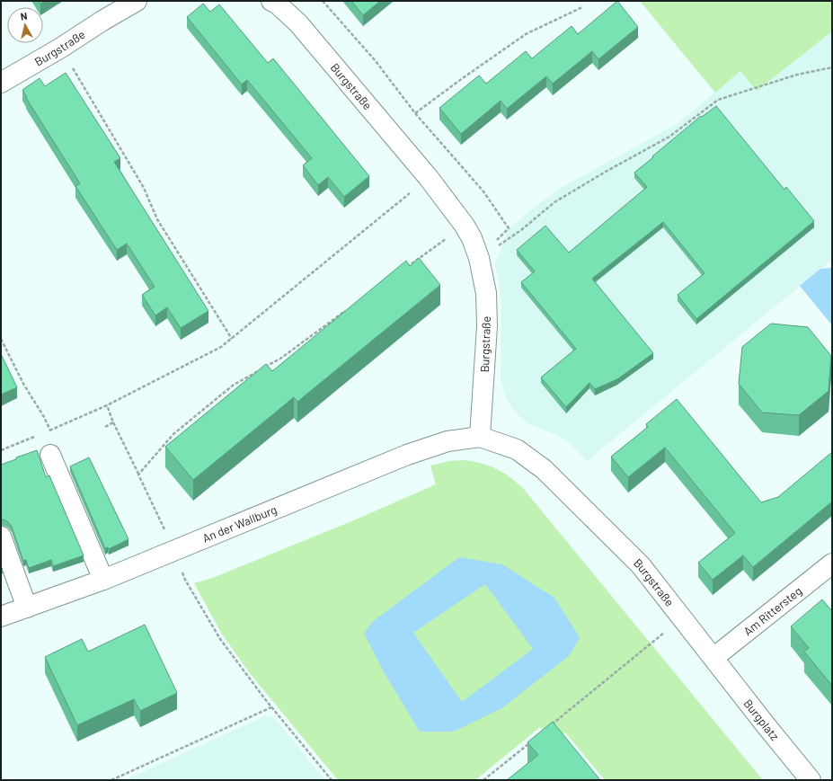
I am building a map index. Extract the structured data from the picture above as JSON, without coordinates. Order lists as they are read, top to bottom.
{
  "streets": {
    "street": [
      "Burgstraße",
      "An der Wallburg",
      "Am Rittersteg",
      "Burgplatz"
    ]
  },
  "crossings": [
    ["Burgstraße", "An der Wallburg"],
    ["Burgstraße", "Am Rittersteg"],
    ["Burgstraße", "Burgplatz"],
    ["Am Rittersteg", "Burgplatz"]
  ],
  "north": "top"
}
